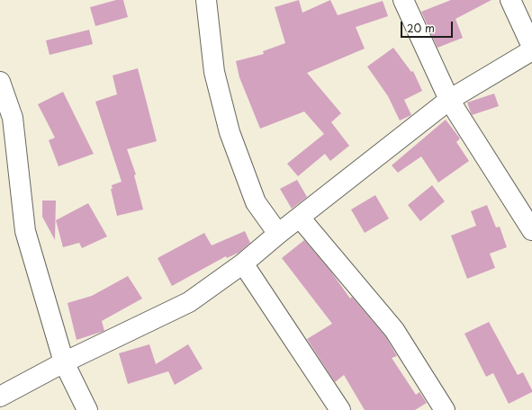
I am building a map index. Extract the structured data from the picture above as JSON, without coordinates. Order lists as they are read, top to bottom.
{
  "scale_bar": "20 m"
}
